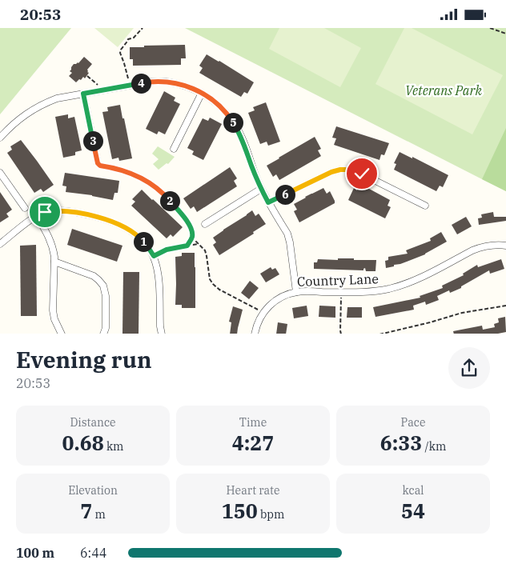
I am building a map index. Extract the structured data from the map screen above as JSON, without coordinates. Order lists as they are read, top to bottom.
{
  "streets": {
    "street": ["Country Lane"]
  },
  "parks": ["Veterans Park"],
  "page": {
    "status": "20:53",
    "pins": [
      "4",
      "5",
      "3",
      "6",
      "2",
      "1"
    ],
    "heading": ["Evening run", "20:53"],
    "stats": [
      ["Distance", "0.68 km"],
      ["Time", "4:27"],
      ["Pace", "6:33 /km"],
      ["Elevation", "7 m"],
      ["Heart rate", "150 bpm"],
      ["kcal", "54"]
    ],
    "list": [
      {
        "name": "100 m",
        "note": "6:44"
      }
    ]
  }
}
